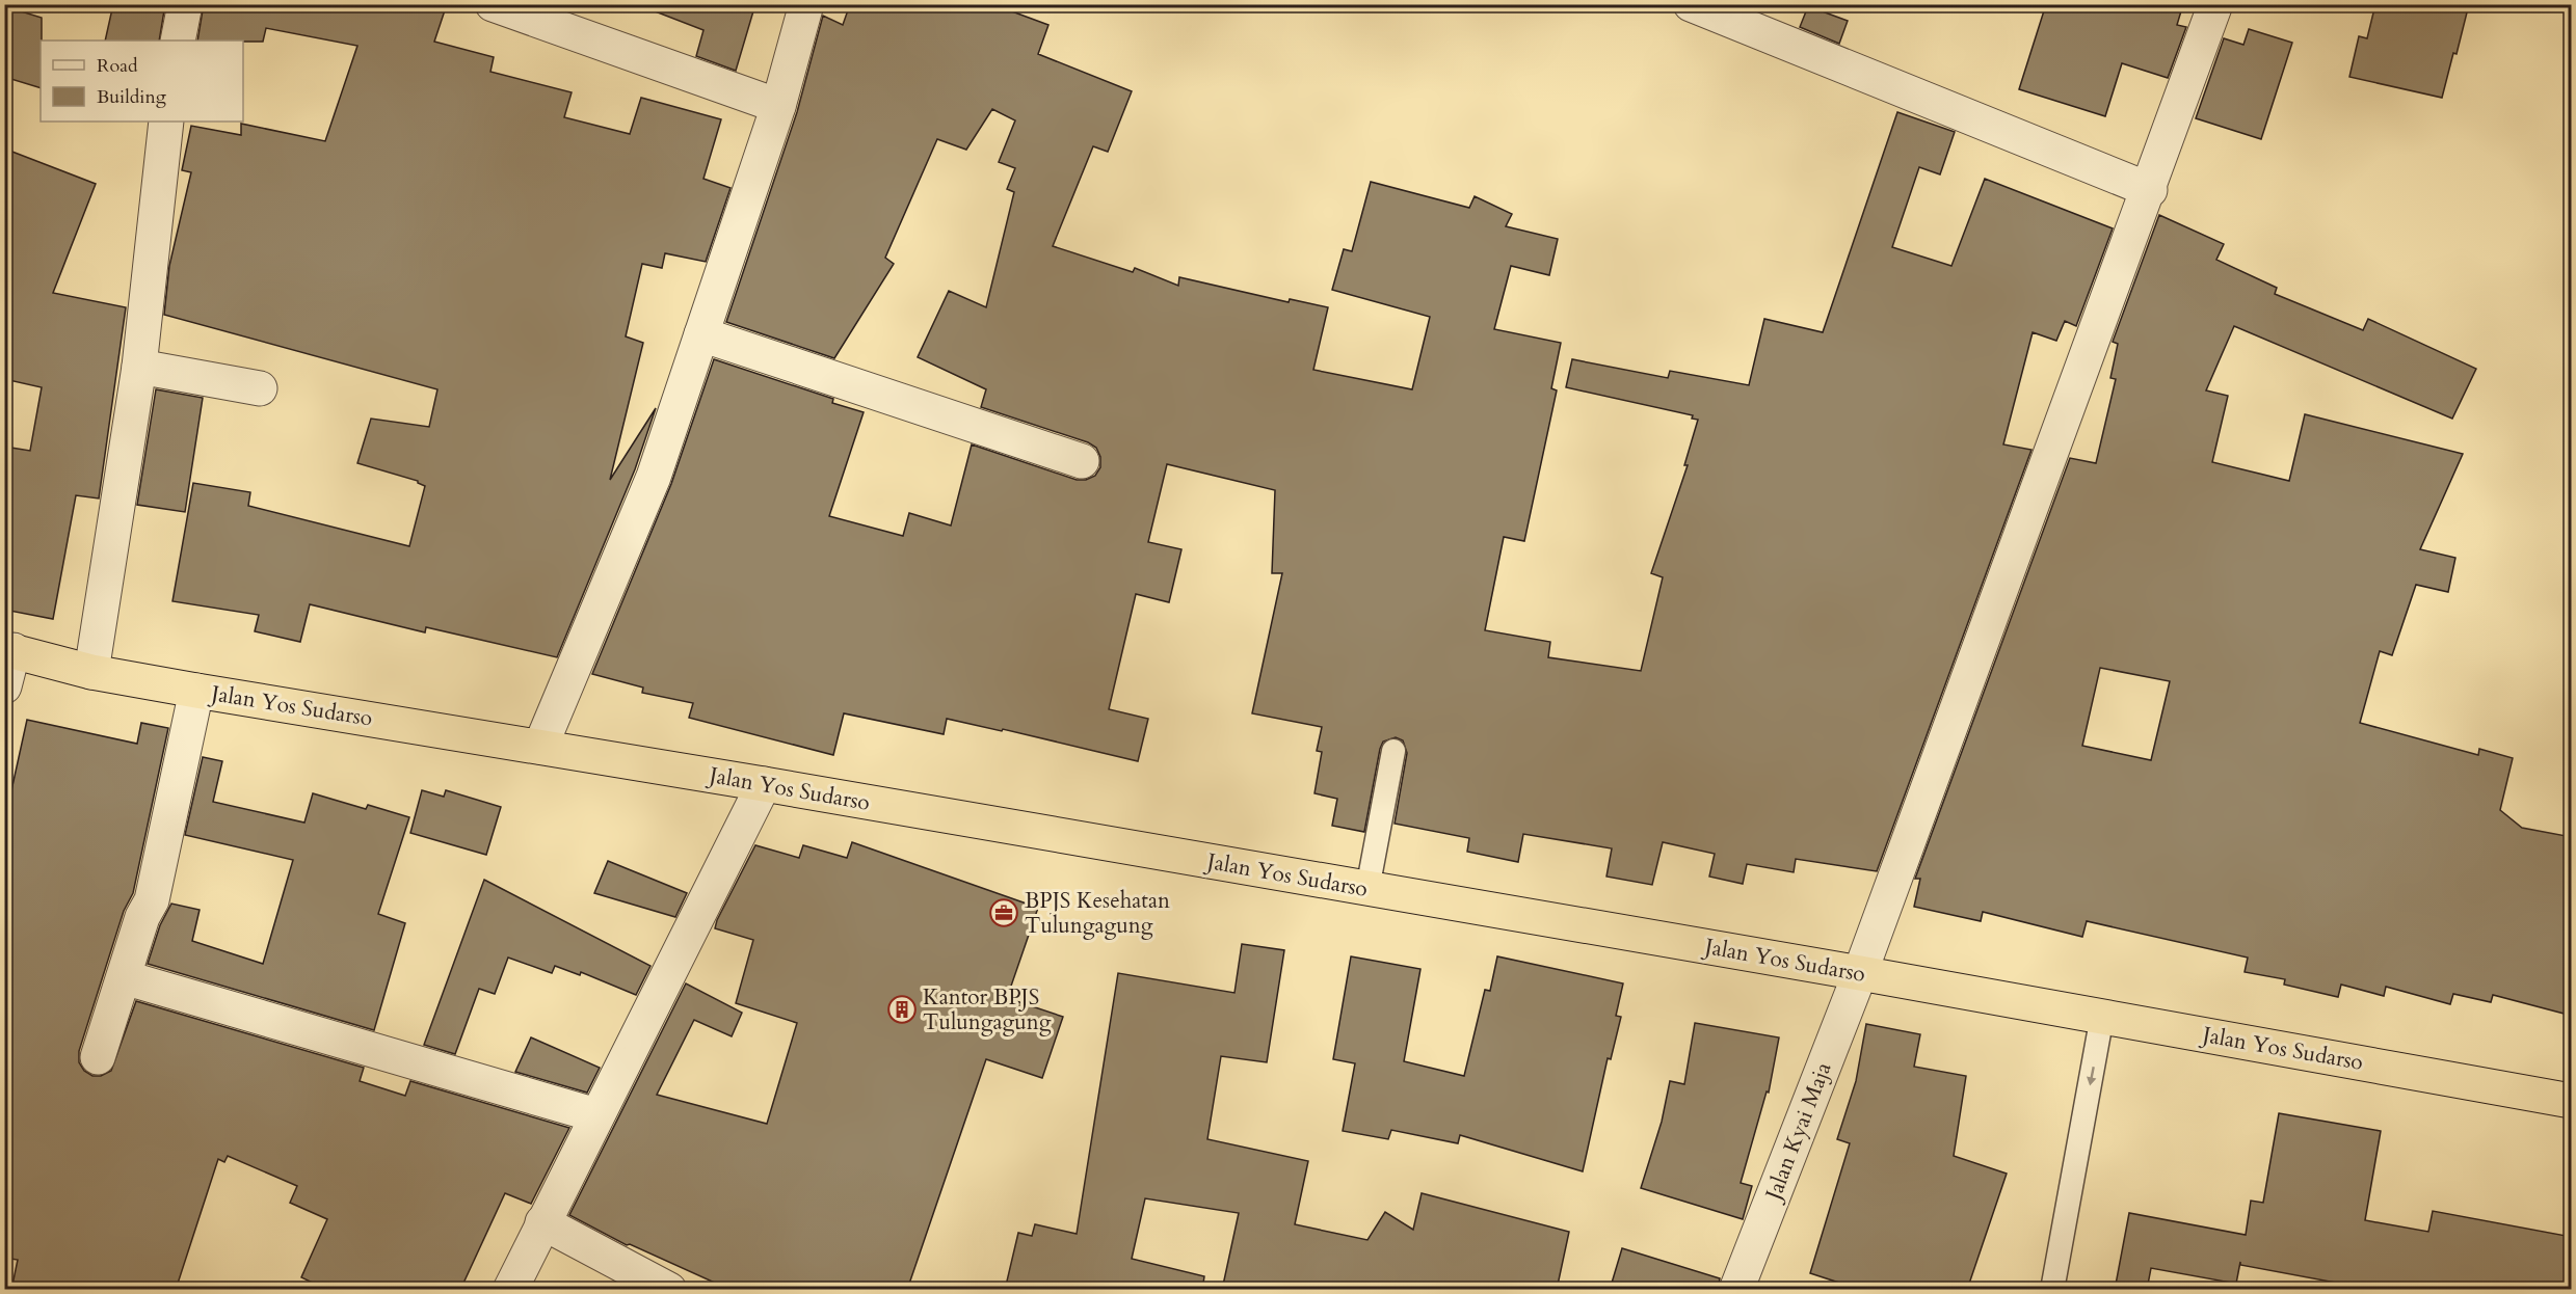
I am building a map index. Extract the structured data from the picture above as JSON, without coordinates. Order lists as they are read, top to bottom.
{
  "streets": {
    "highway": ["Jalan Yos Sudarso"],
    "street": ["Jalan Kyai Maja"]
  },
  "crossings": [
    ["Jalan Yos Sudarso", "Jalan Kyai Maja"]
  ],
  "places": {
    "office": ["BPJS Kesehatan Tulungagung"],
    "building": ["Kantor BPJS Tulungagung"]
  },
  "legend": ["Road", "Building"]
}
